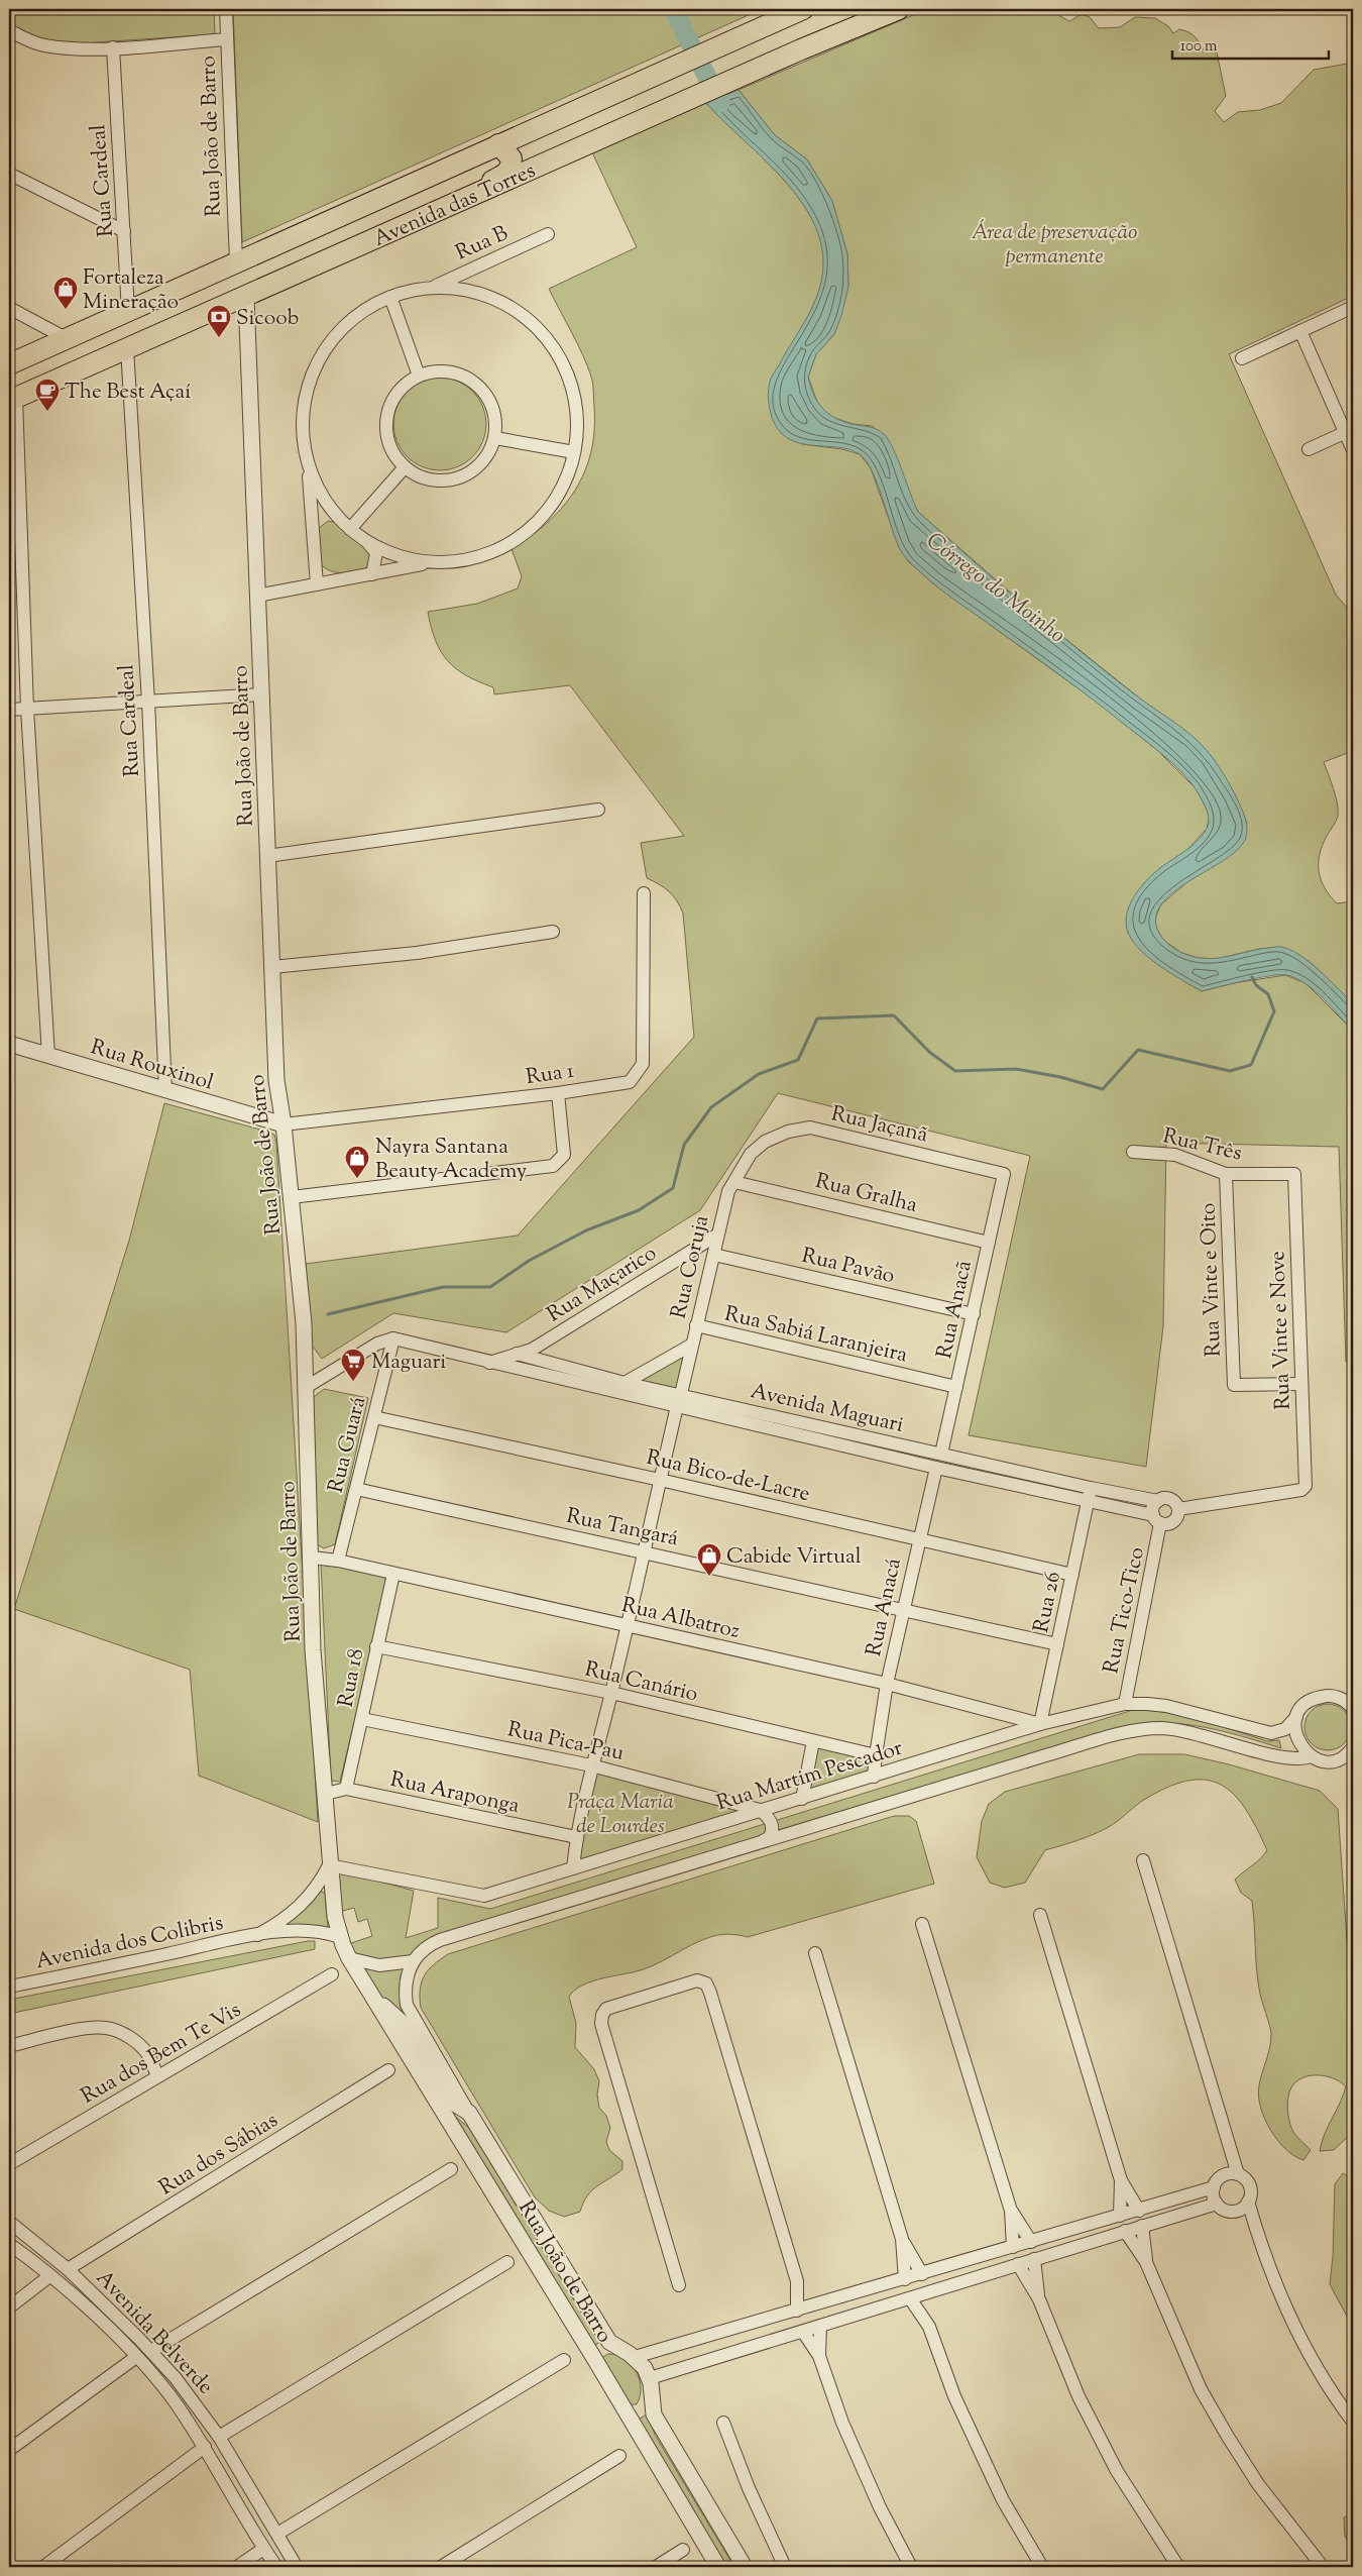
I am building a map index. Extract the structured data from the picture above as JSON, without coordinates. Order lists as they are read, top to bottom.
{
  "streets": {
    "main road": ["Avenida das Torres"],
    "street": [
      "Rua João de Barro",
      "Rua Cardeal",
      "Rua B",
      "Rua Rouxinol",
      "Rua 1",
      "Rua Jaçanã",
      "Rua Três",
      "Rua Gralha",
      "Rua Pavão",
      "Rua Coruja",
      "Rua Vinte e Oito",
      "Rua Maçarico",
      "Rua Anacã",
      "Rua Vinte e Nove",
      "Rua Sabiá Laranjeira",
      "Avenida Maguari",
      "Rua Guará",
      "Rua Bico-de-Lacre",
      "Rua Tangará",
      "Rua 26",
      "Rua Anacá",
      "Rua Tico-Tico",
      "Rua Albatroz",
      "Rua 18",
      "Rua Canário",
      "Rua Pica-Pau",
      "Rua Martim Pescador",
      "Rua Araponga",
      "Avenida dos Colibris",
      "Rua dos Bem Te Vis",
      "Rua dos Sábias",
      "Avenida Belverde"
    ]
  },
  "crossings": [
    ["Rua João de Barro", "Avenida das Torres"],
    ["Rua João de Barro", "Rua Rouxinol"],
    ["Rua João de Barro", "Rua 1"],
    ["Rua João de Barro", "Rua Albatroz"],
    ["Rua João de Barro", "Rua Martim Pescador"],
    ["Rua João de Barro", "Rua Araponga"],
    ["Rua João de Barro", "Avenida dos Colibris"],
    ["Rua Cardeal", "Avenida das Torres"],
    ["Rua Cardeal", "Rua Rouxinol"],
    ["Rua Rouxinol", "Rua 1"],
    ["Rua Jaçanã", "Rua Coruja"],
    ["Rua Jaçanã", "Rua Anacã"],
    ["Rua Três", "Rua Vinte e Oito"],
    ["Rua Três", "Rua Vinte e Nove"],
    ["Rua Gralha", "Rua Coruja"],
    ["Rua Gralha", "Rua Anacã"],
    ["Rua Pavão", "Rua Coruja"],
    ["Rua Pavão", "Rua Anacã"],
    ["Rua Coruja", "Rua Maçarico"],
    ["Rua Coruja", "Rua Sabiá Laranjeira"],
    ["Rua Coruja", "Avenida Maguari"],
    ["Rua Coruja", "Rua Bico-de-Lacre"],
    ["Rua Coruja", "Rua Tangará"],
    ["Rua Coruja", "Rua Albatroz"],
    ["Rua Coruja", "Rua Canário"],
    ["Rua Coruja", "Rua Pica-Pau"],
    ["Rua Coruja", "Rua Martim Pescador"],
    ["Rua Coruja", "Rua Araponga"],
    ["Rua Vinte e Oito", "Rua Vinte e Nove"],
    ["Rua Maçarico", "Avenida Maguari"],
    ["Rua Anacã", "Rua Sabiá Laranjeira"],
    ["Rua Anacã", "Avenida Maguari"],
    ["Rua Vinte e Nove", "Avenida Maguari"],
    ["Rua Vinte e Nove", "Rua Tico-Tico"],
    ["Avenida Maguari", "Rua Guará"],
    ["Avenida Maguari", "Rua 26"],
    ["Avenida Maguari", "Rua Anacá"],
    ["Avenida Maguari", "Rua Tico-Tico"],
    ["Rua Guará", "Rua Bico-de-Lacre"],
    ["Rua Guará", "Rua Tangará"],
    ["Rua Guará", "Rua Albatroz"],
    ["Rua Bico-de-Lacre", "Rua 26"],
    ["Rua Bico-de-Lacre", "Rua Anacá"],
    ["Rua Tangará", "Rua 26"],
    ["Rua Tangará", "Rua Anacá"],
    ["Rua 26", "Rua Albatroz"],
    ["Rua 26", "Rua Martim Pescador"],
    ["Rua Anacá", "Rua Albatroz"],
    ["Rua Anacá", "Rua Canário"],
    ["Rua Tico-Tico", "Rua Martim Pescador"],
    ["Rua Albatroz", "Rua 18"],
    ["Rua Albatroz", "Rua Martim Pescador"],
    ["Rua 18", "Rua Canário"],
    ["Rua 18", "Rua Pica-Pau"],
    ["Rua 18", "Rua Araponga"],
    ["Rua Pica-Pau", "Rua Martim Pescador"],
    ["Rua Martim Pescador", "Avenida dos Colibris"],
    ["Rua dos Sábias", "Avenida Belverde"]
  ],
  "water": ["Córrego do Moinho"],
  "parks": ["Área de preservação permanente", "Praça Maria de Lourdes"],
  "places": {
    "shop": ["Fortaleza Mineração", "Nayra Santana Beauty Academy", "Cabide Virtual"],
    "bank": ["Sicoob"],
    "cafe": ["The Best Açaí"],
    "supermarket": ["Maguari"]
  },
  "scale_bar": "100 m"
}
